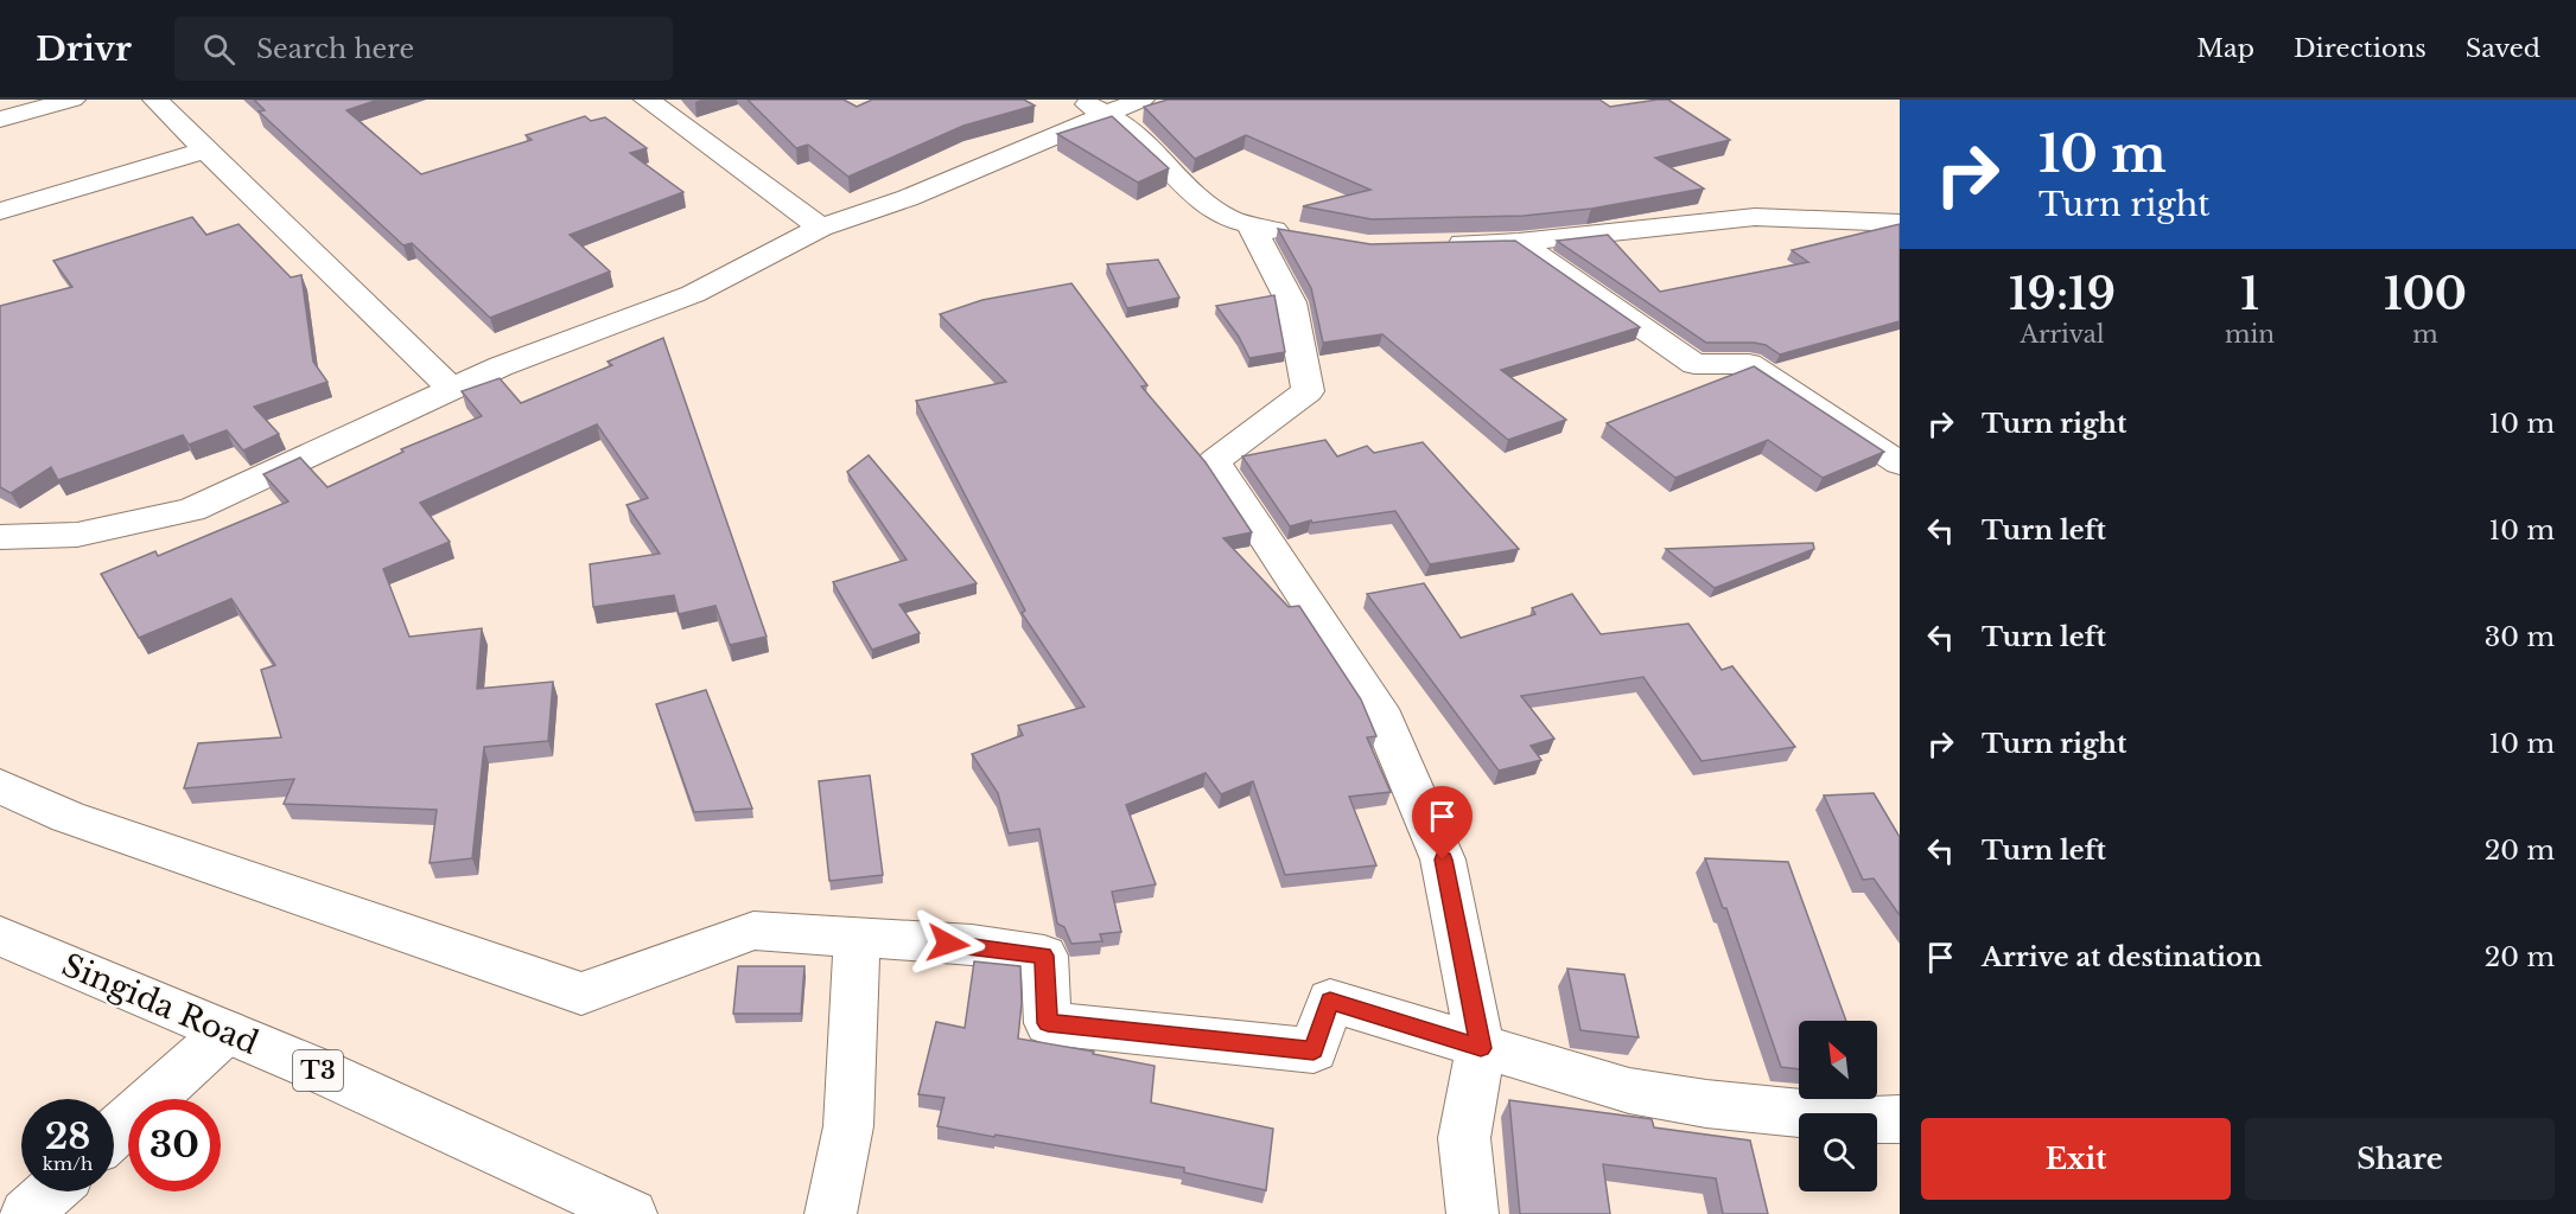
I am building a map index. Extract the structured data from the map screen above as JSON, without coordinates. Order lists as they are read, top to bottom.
{
  "streets": {
    "main road": ["Singida Road", "T3"]
  },
  "north": "top left",
  "page": {
    "header": "Drivr",
    "search": "Search here",
    "nav": ["Map", "Directions", "Saved"],
    "turn": ["10 m", "Turn right"],
    "eta": [
      "19:19",
      "Arrival",
      "1",
      "min",
      "100",
      "m"
    ],
    "list": [
      {
        "name": "Turn right",
        "value": "10 m"
      },
      {
        "name": "Turn left",
        "value": "10 m"
      },
      {
        "name": "Turn left",
        "value": "30 m"
      },
      {
        "name": "Turn right",
        "value": "10 m"
      },
      {
        "name": "Turn left",
        "value": "20 m"
      },
      {
        "name": "Arrive at destination",
        "value": "20 m"
      }
    ],
    "speed": "28 km/h",
    "limit": "30",
    "buttons": ["Exit", "Share"]
  }
}
